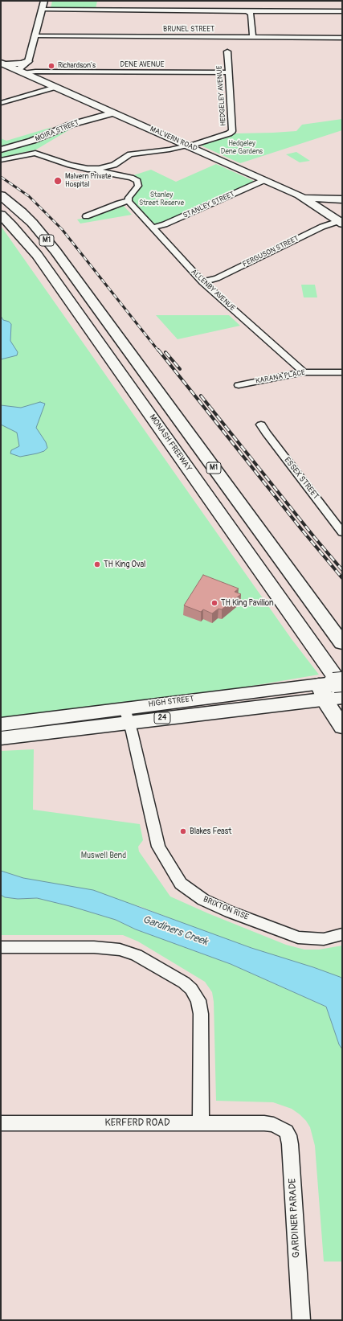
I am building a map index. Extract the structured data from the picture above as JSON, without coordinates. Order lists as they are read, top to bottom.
{
  "streets": {
    "main road": [
      "MOIRA STREET",
      "MALVERN ROAD",
      "M1",
      "MONASH FREEWAY",
      "HIGH STREET",
      "24"
    ],
    "street": [
      "BRUNEL STREET",
      "DENE AVENUE",
      "HEDGELEY AVENUE",
      "STANLEY STREET",
      "FERGUSON STREET",
      "ALLENBY AVENUE",
      "KARANA PLACE",
      "ESSEX STREET",
      "BRIXTON RISE",
      "KERFERD ROAD",
      "GARDINER PARADE"
    ]
  },
  "crossings": [
    ["DENE AVENUE", "HEDGELEY AVENUE"],
    ["DENE AVENUE", "MALVERN ROAD"],
    ["HEDGELEY AVENUE", "MALVERN ROAD"],
    ["MOIRA STREET", "MALVERN ROAD"],
    ["MALVERN ROAD", "STANLEY STREET"],
    ["MALVERN ROAD", "FERGUSON STREET"],
    ["STANLEY STREET", "ALLENBY AVENUE"],
    ["FERGUSON STREET", "ALLENBY AVENUE"],
    ["ALLENBY AVENUE", "KARANA PLACE"],
    ["MONASH FREEWAY", "HIGH STREET"],
    ["HIGH STREET", "BRIXTON RISE"],
    ["KERFERD ROAD", "GARDINER PARADE"]
  ],
  "water": ["Gardiners Creek"],
  "parks": ["Hedgeley Dene Gardens", "Stanley Street Reserve", "Muswell Bend"],
  "places": [
    "Richardson's",
    "Malvern Private Hospital",
    "TH King Oval",
    "TH King Pavilion",
    "Blakes Feast"
  ]
}
